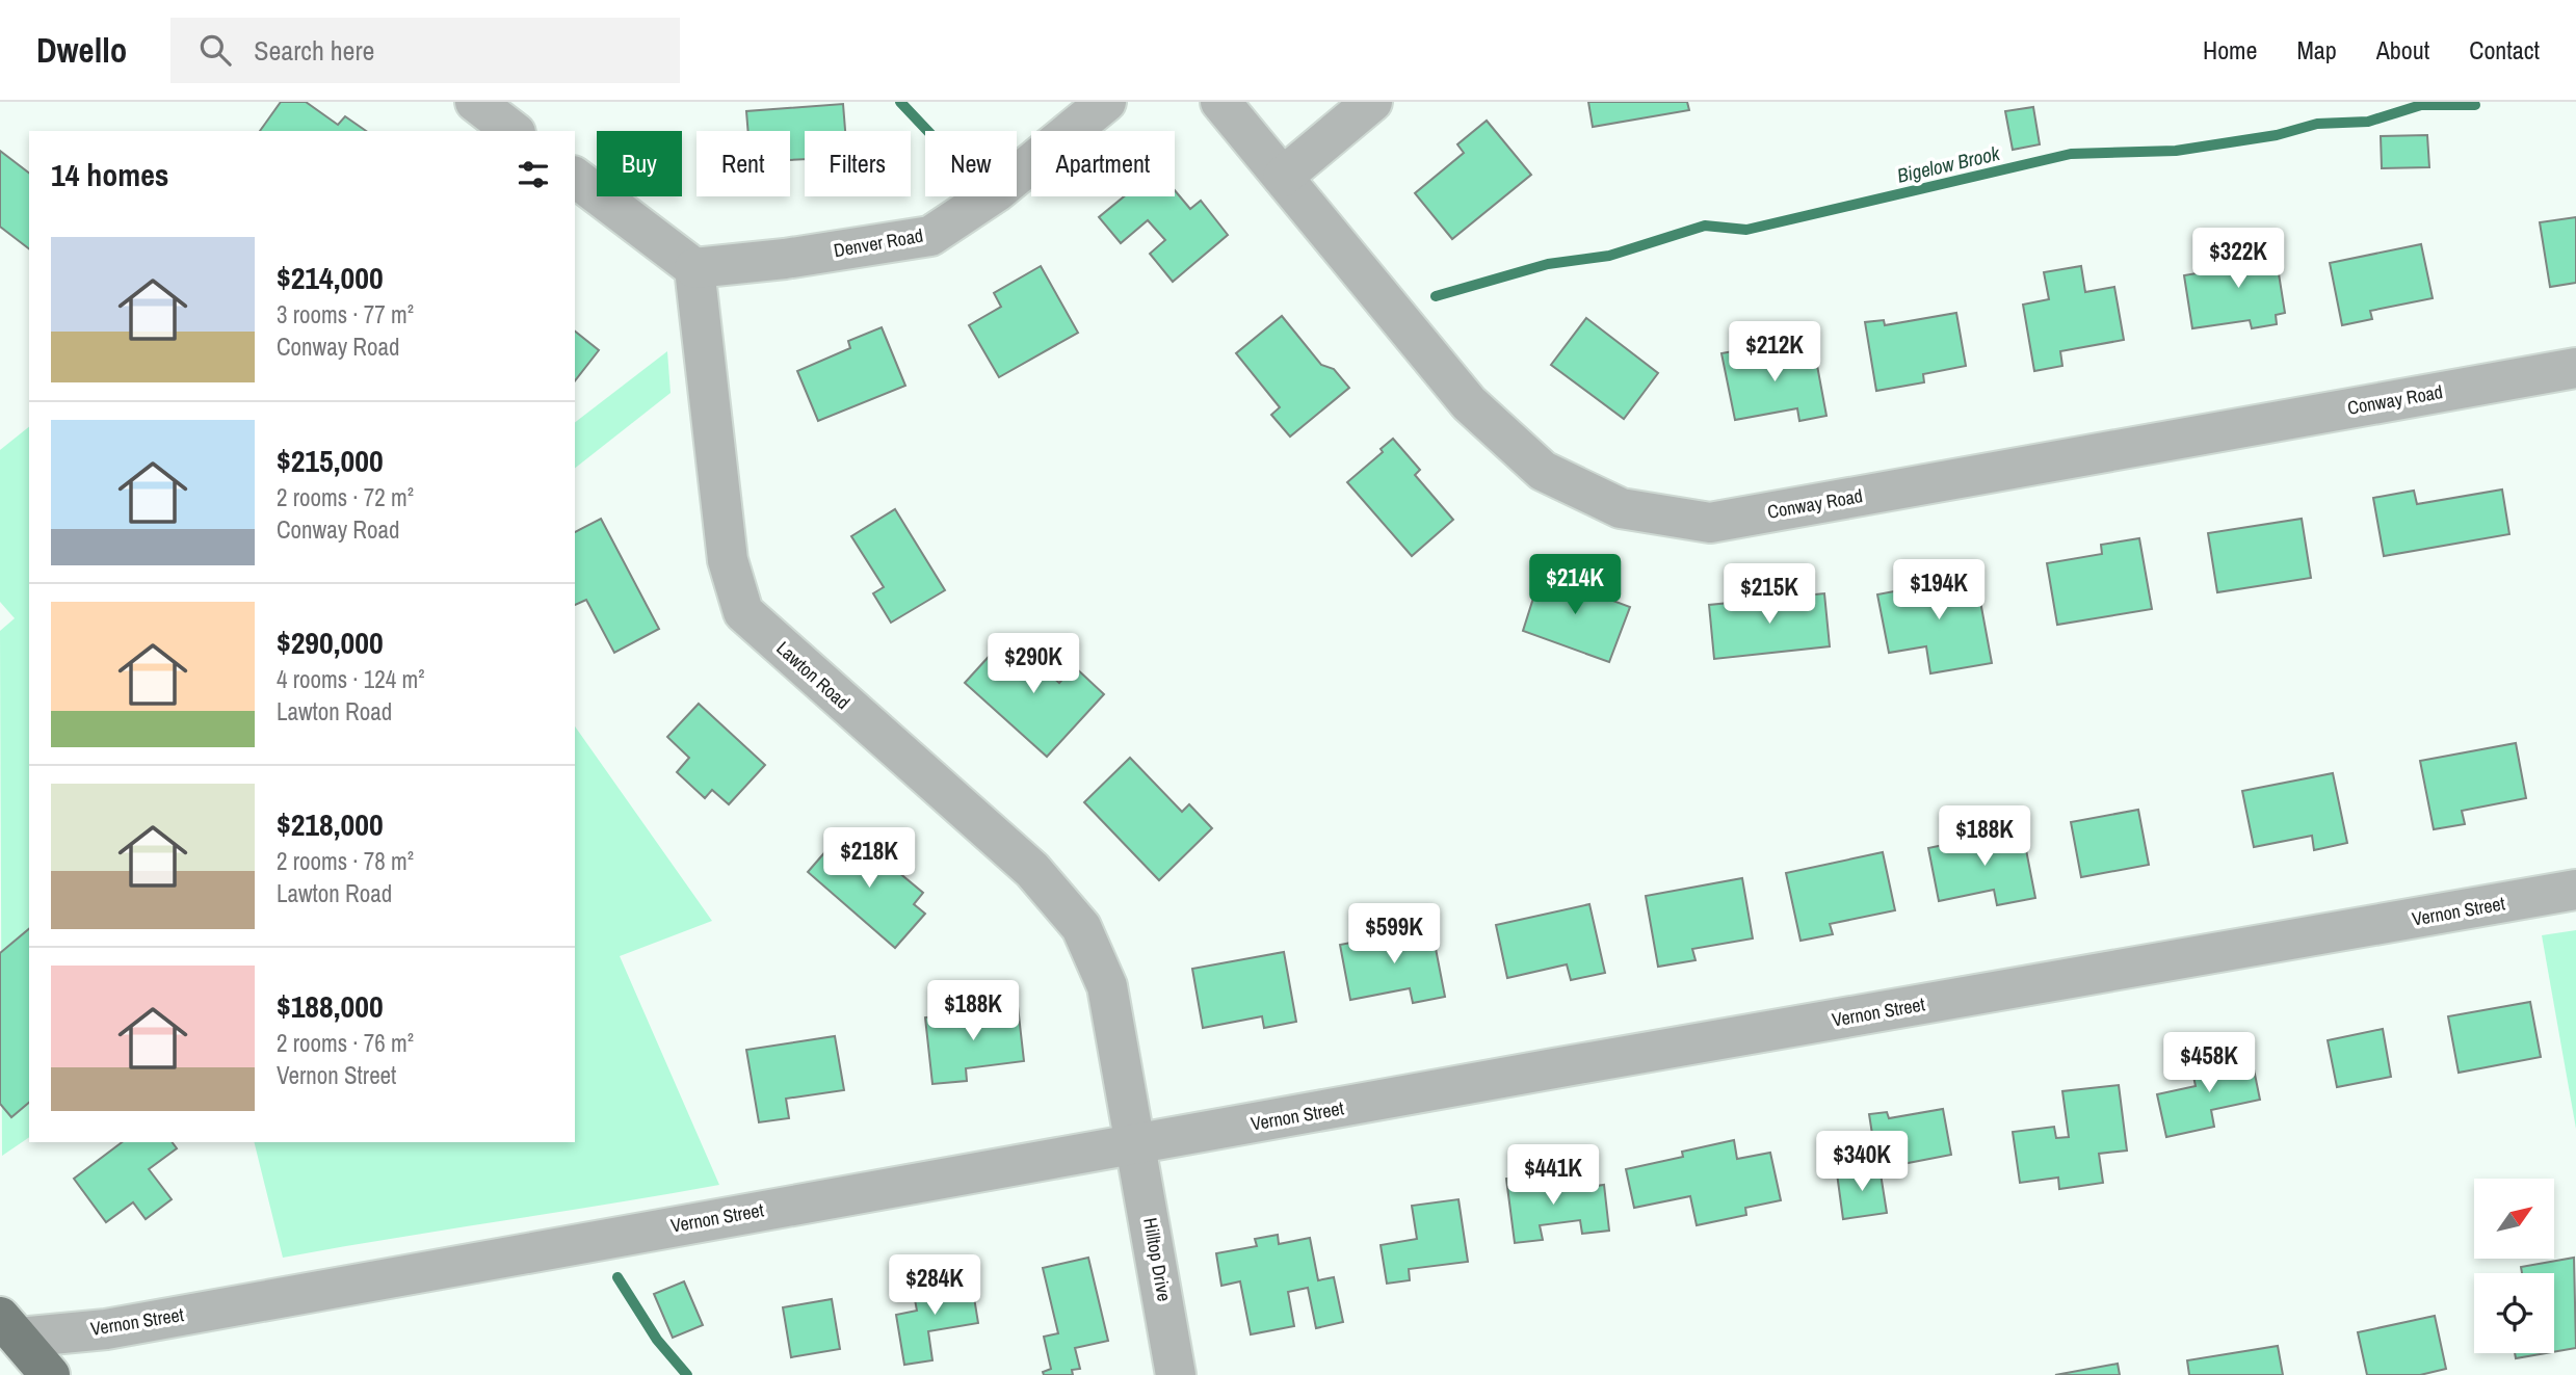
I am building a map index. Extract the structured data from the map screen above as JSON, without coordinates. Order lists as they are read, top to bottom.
{
  "streets": {
    "street": [
      "Denver Road",
      "Conway Road",
      "Lawton Road",
      "Vernon Street",
      "Hilltop Drive"
    ]
  },
  "crossings": [
    ["Denver Road", "Lawton Road"],
    ["Lawton Road", "Vernon Street"],
    ["Lawton Road", "Hilltop Drive"],
    ["Vernon Street", "Hilltop Drive"]
  ],
  "water": ["Bigelow Brook"],
  "north": "top right",
  "page": {
    "header": "Dwello",
    "search": "Search here",
    "nav": [
      "Home",
      "Map",
      "About",
      "Contact"
    ],
    "chip": [
      "Buy",
      "Rent",
      "Filters",
      "New",
      "Apartment"
    ],
    "heading": "14 homes",
    "list": [
      {
        "name": "$214,000",
        "note": "3 rooms · 77 m² · Conway Road"
      },
      {
        "name": "$215,000",
        "note": "2 rooms · 72 m² · Conway Road"
      },
      {
        "name": "$290,000",
        "note": "4 rooms · 124 m² · Lawton Road"
      },
      {
        "name": "$218,000",
        "note": "2 rooms · 78 m² · Lawton Road"
      },
      {
        "name": "$188,000",
        "note": "2 rooms · 76 m² · Vernon Street"
      }
    ],
    "price": [
      "$322K",
      "$212K",
      "$214K",
      "$194K",
      "$215K",
      "$290K",
      "$188K",
      "$218K",
      "$599K",
      "$188K",
      "$458K",
      "$340K",
      "$441K",
      "$284K"
    ]
  }
}
